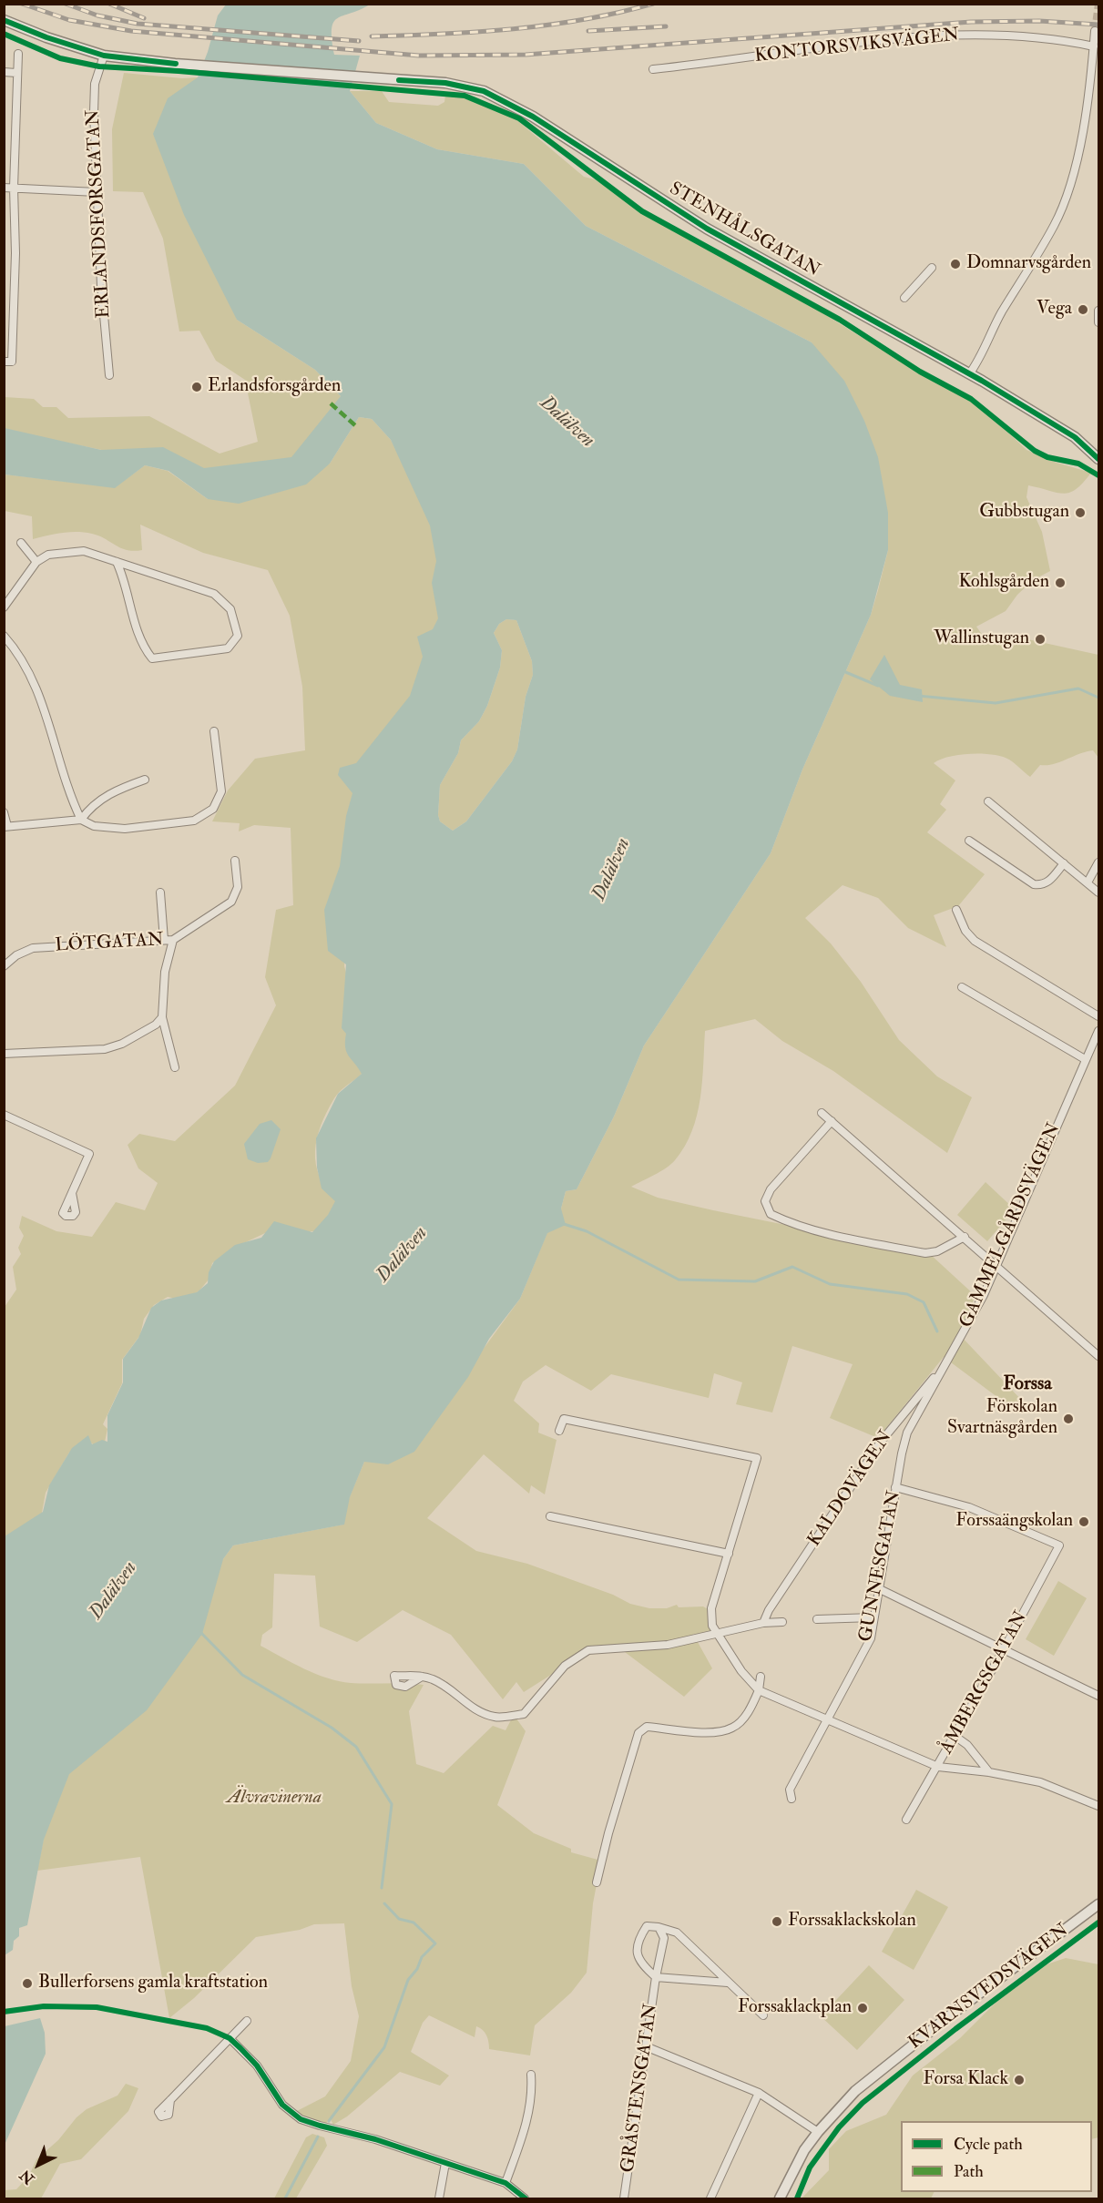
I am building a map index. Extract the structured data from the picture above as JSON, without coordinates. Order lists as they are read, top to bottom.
{
  "streets": {
    "street": [
      "KONTORSVIKSVÄGEN",
      "ERLANDSFORSGATAN",
      "STENHÅLSGATAN",
      "LÖTGATAN",
      "GAMMELGÅRDSVÄGEN",
      "KALDOVÄGEN",
      "GUNNESGATAN",
      "ÅMBERGSGATAN",
      "KVARNSVEDSVÄGEN",
      "GRÅSTENSGATAN"
    ]
  },
  "crossings": [
    ["ERLANDSFORSGATAN", "STENHÅLSGATAN"],
    ["GAMMELGÅRDSVÄGEN", "KALDOVÄGEN"],
    ["GAMMELGÅRDSVÄGEN", "GUNNESGATAN"],
    ["GUNNESGATAN", "ÅMBERGSGATAN"]
  ],
  "districts": ["Forssa"],
  "water": ["Dalälven"],
  "parks": ["Älvravinerna"],
  "places": [
    "Domnarvsgården",
    "Vega",
    "Erlandsforsgården",
    "Gubbstugan",
    "Kohlsgården",
    "Wallinstugan",
    "Förskolan Svartnäsgården",
    "Forssaängskolan",
    "Forssaklackskolan",
    "Bullerforsens gamla kraftstation",
    "Forssaklackplan",
    "Forsa Klack"
  ],
  "legend": ["Cycle path", "Path"],
  "north": "bottom left"
}
